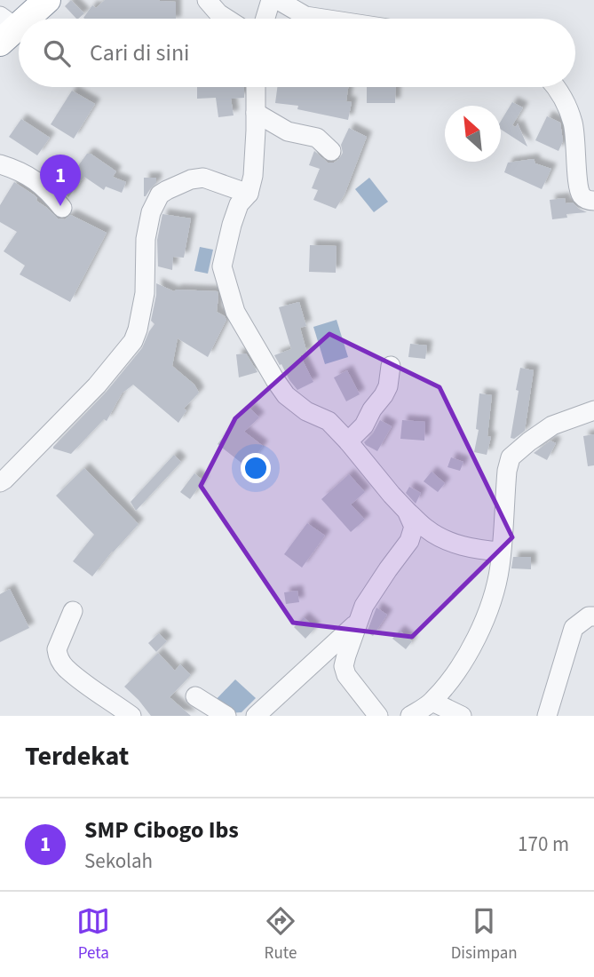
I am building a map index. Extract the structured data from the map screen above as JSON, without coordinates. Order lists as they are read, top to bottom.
{
  "north": "top left",
  "page": {
    "search": "Cari di sini",
    "pins": "1",
    "heading": "Terdekat",
    "list": [
      {
        "mark": "1",
        "name": "SMP Cibogo Ibs",
        "note": "Sekolah",
        "value": "170 m"
      }
    ],
    "nav": ["Peta", "Rute", "Disimpan"]
  }
}
